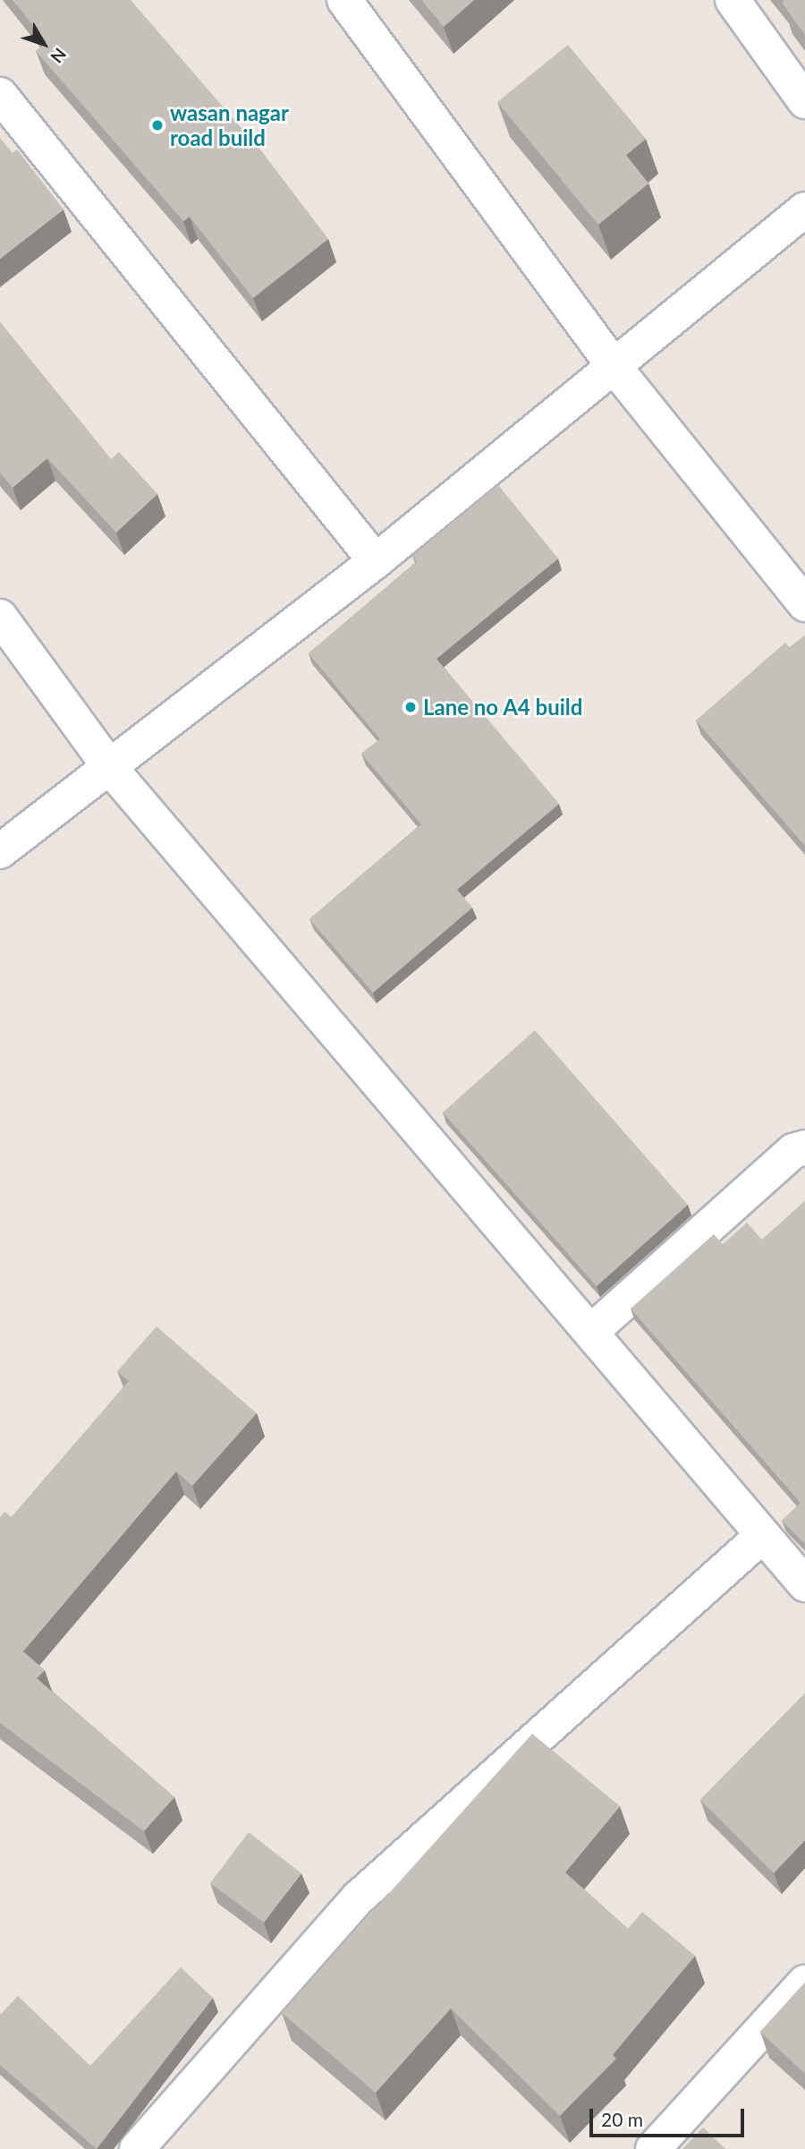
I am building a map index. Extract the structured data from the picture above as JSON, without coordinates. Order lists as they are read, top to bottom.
{
  "places": ["wasan nagar road build", "Lane no A4 build"],
  "scale_bar": "20 m",
  "north": "bottom right"
}
